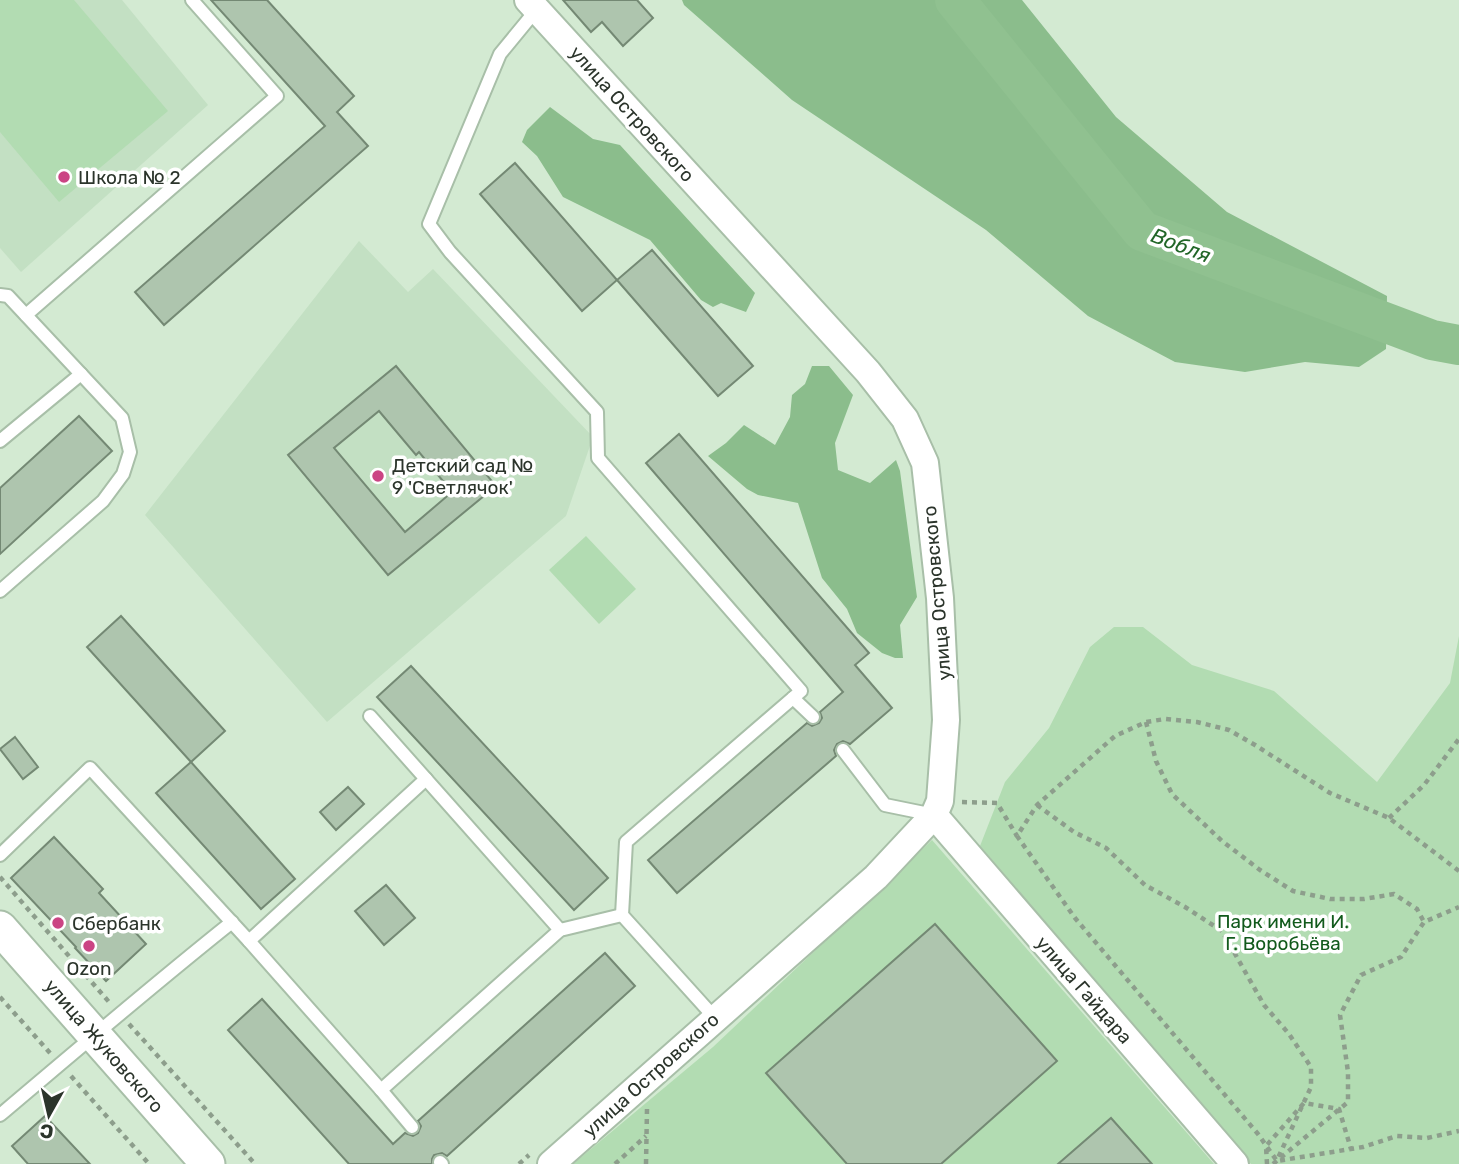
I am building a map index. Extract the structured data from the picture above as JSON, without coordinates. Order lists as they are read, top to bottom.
{
  "streets": {
    "street": ["улица Островского", "улица Гайдара", "улица Жуковского"]
  },
  "crossings": [
    ["улица Островского", "улица Гайдара"]
  ],
  "water": ["Вобля"],
  "parks": ["Парк имени И. Г. Воробьёва"],
  "places": [
    "Школа № 2",
    "Детский сад № 9 'Светлячок'",
    "Сбербанк",
    "Ozon"
  ],
  "north": "bottom"
}
